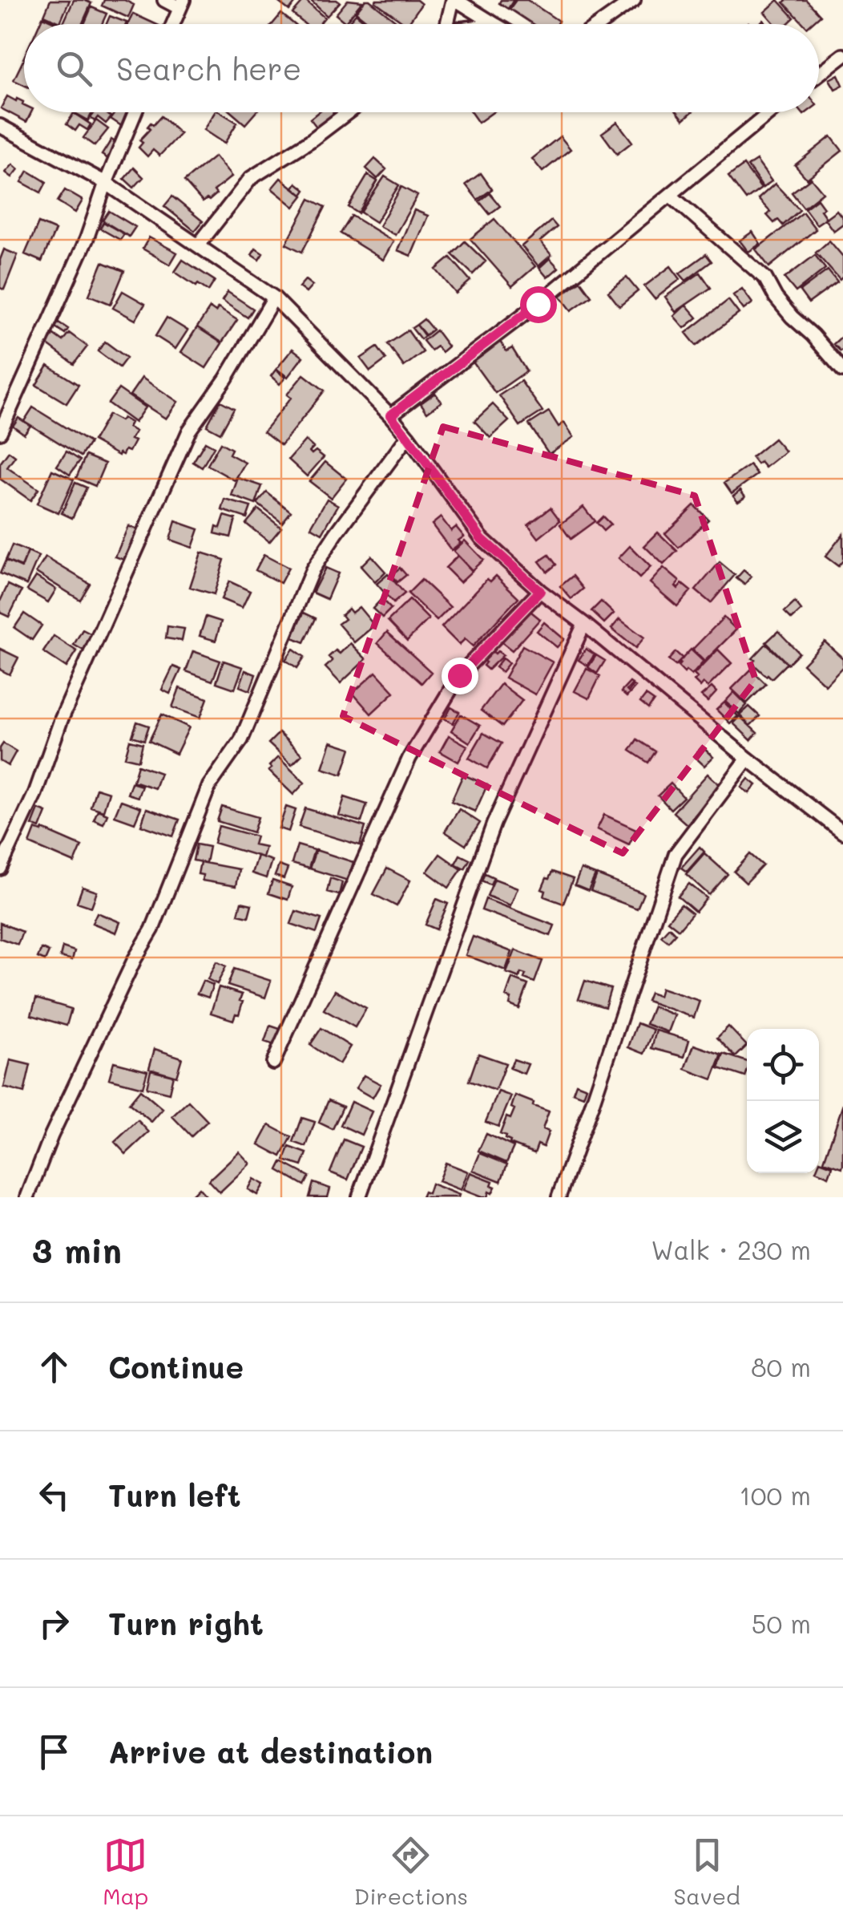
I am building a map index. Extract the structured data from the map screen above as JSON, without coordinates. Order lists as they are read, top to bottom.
{
  "page": {
    "search": "Search here",
    "heading": ["3 min", "Walk · 230 m"],
    "list": [
      ["Continue", "80 m"],
      ["Turn left", "100 m"],
      ["Turn right", "50 m"],
      "Arrive at destination"
    ],
    "nav": ["Map", "Directions", "Saved"]
  }
}
